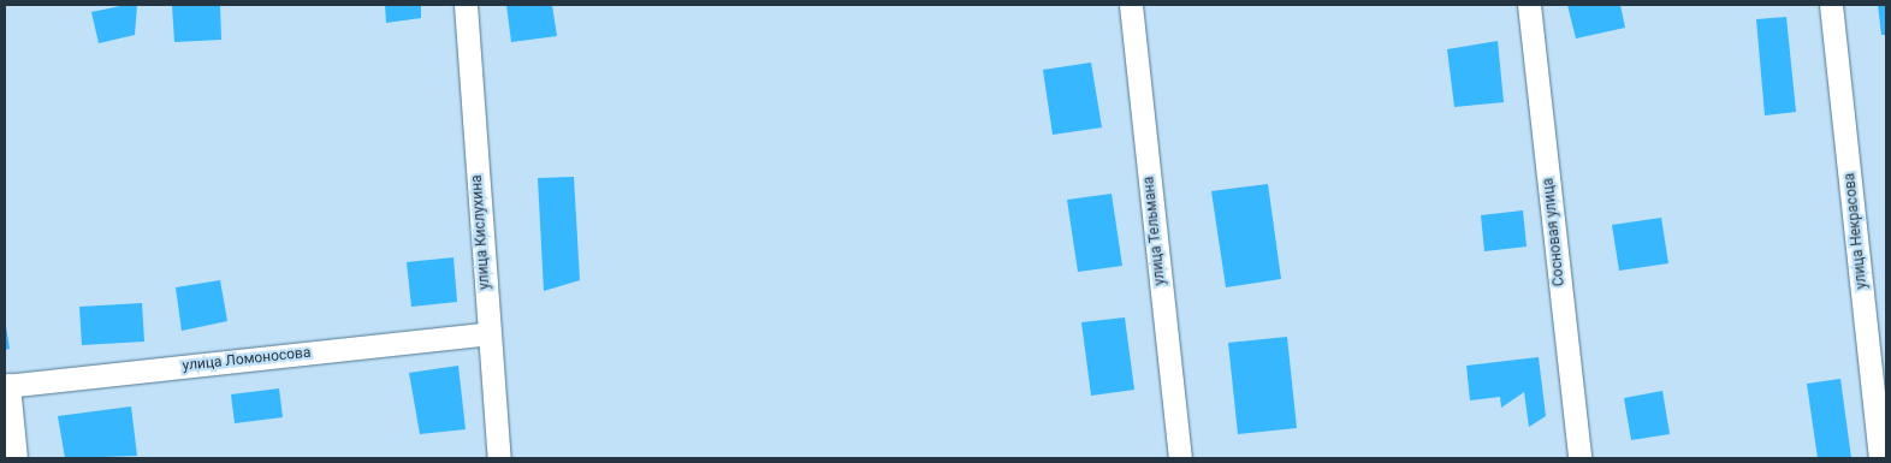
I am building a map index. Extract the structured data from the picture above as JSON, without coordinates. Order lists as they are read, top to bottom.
{
  "streets": {
    "street": [
      "улица Тельмана",
      "улица Некрасова",
      "улица Кислухина",
      "Сосновая улица",
      "улица Ломоносова"
    ]
  },
  "crossings": [
    ["улица Кислухина", "улица Ломоносова"]
  ]
}
